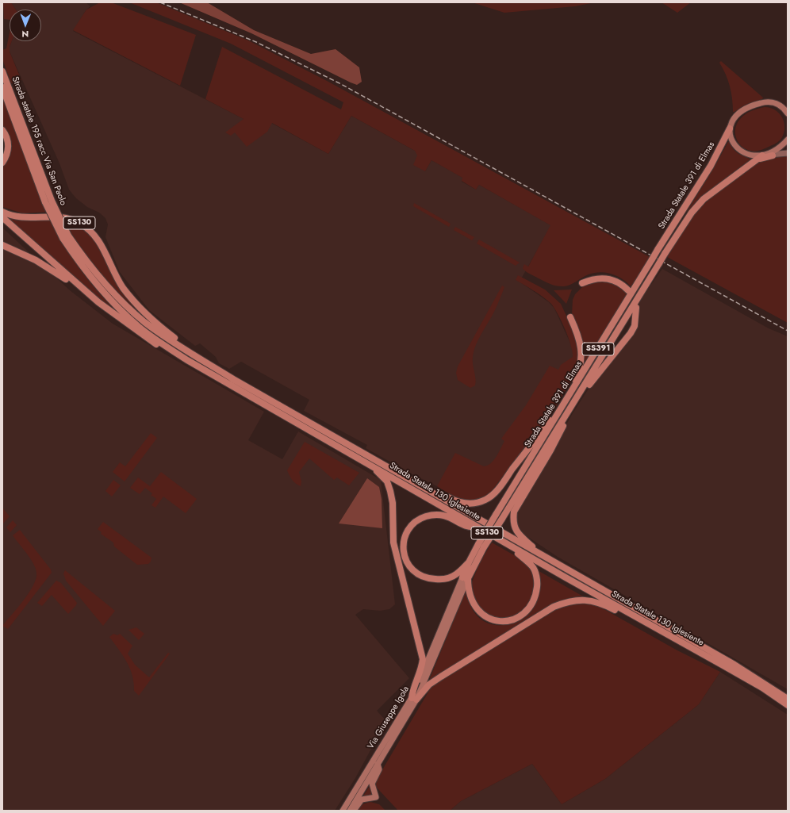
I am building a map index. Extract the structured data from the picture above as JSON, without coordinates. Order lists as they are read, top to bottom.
{
  "streets": {
    "highway": [
      "Strada statale 195 racc Via San Paolo",
      "Strada Statale 391 di Elmas",
      "SS130",
      "SS391",
      "Strada Statale 130 Iglesiente"
    ],
    "main road": ["Via Giuseppe Igola"]
  },
  "crossings": [
    ["Strada statale 195 racc Via San Paolo", "SS130"],
    ["Strada statale 195 racc Via San Paolo", "Strada Statale 130 Iglesiente"],
    ["Strada Statale 391 di Elmas", "Via Giuseppe Igola"],
    ["SS130", "Strada Statale 130 Iglesiente"]
  ],
  "north": "bottom"
}
